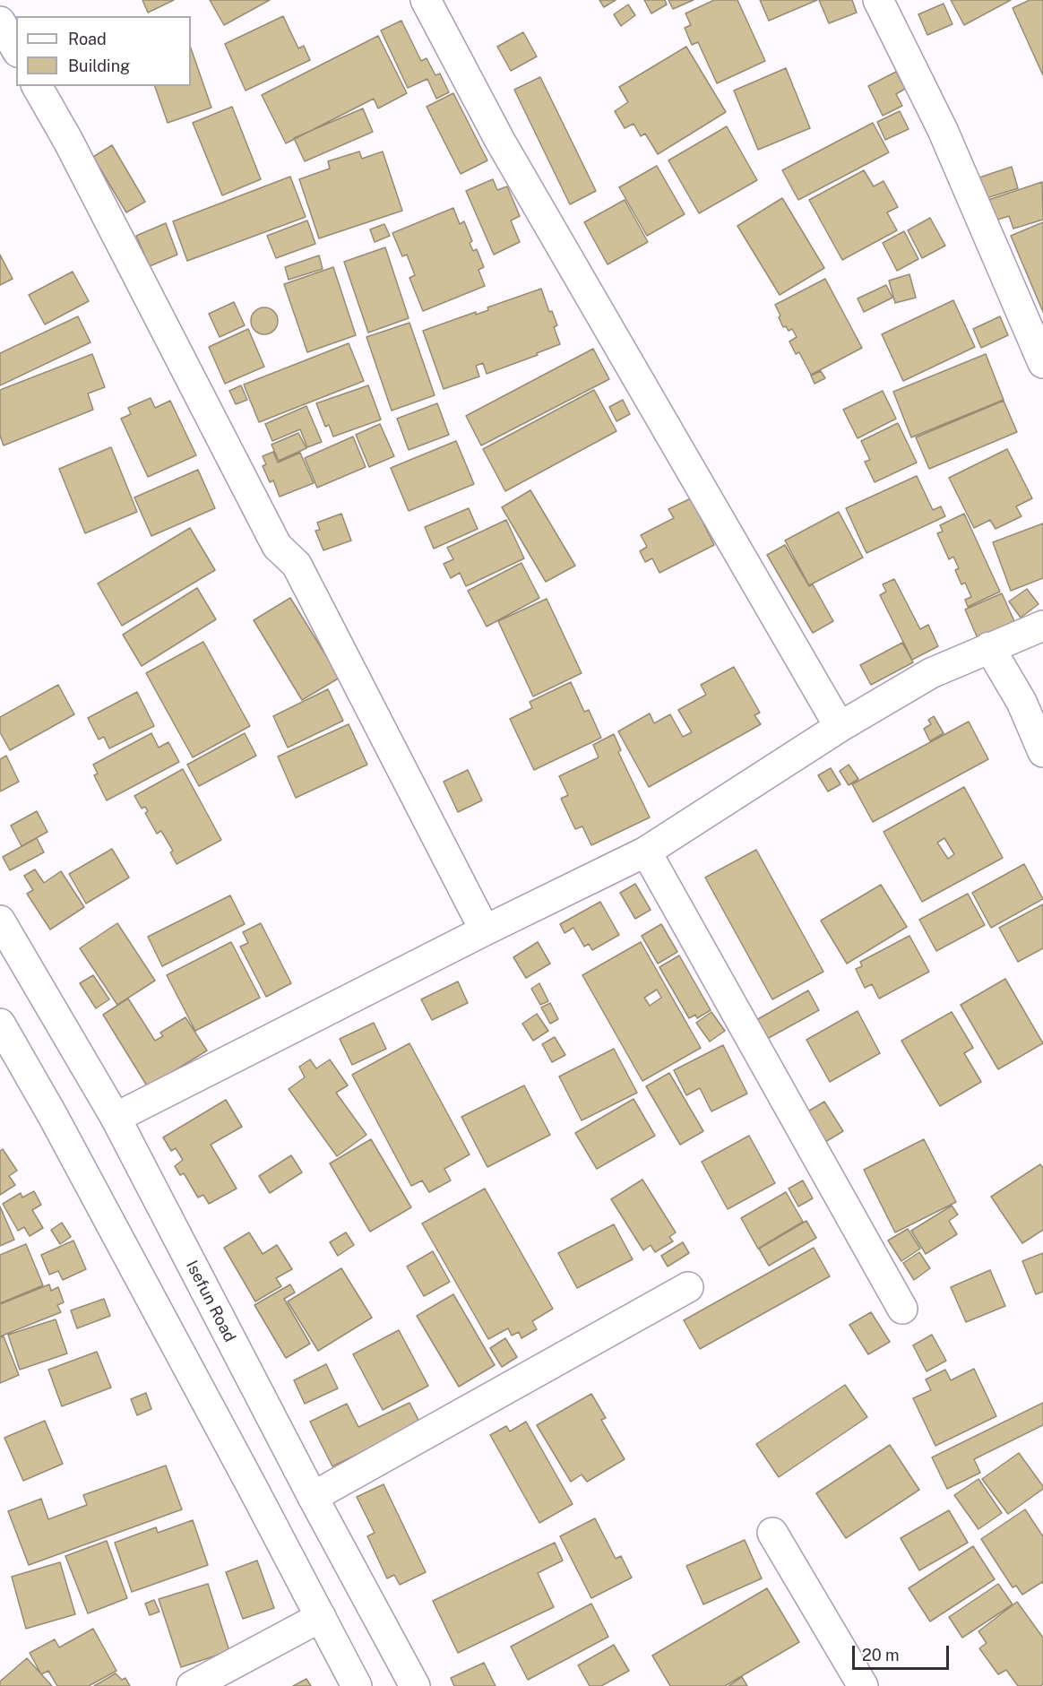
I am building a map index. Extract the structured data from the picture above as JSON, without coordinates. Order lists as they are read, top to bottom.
{
  "streets": {
    "street": ["Isefun Road"]
  },
  "legend": ["Road", "Building"],
  "scale_bar": "20 m"
}
